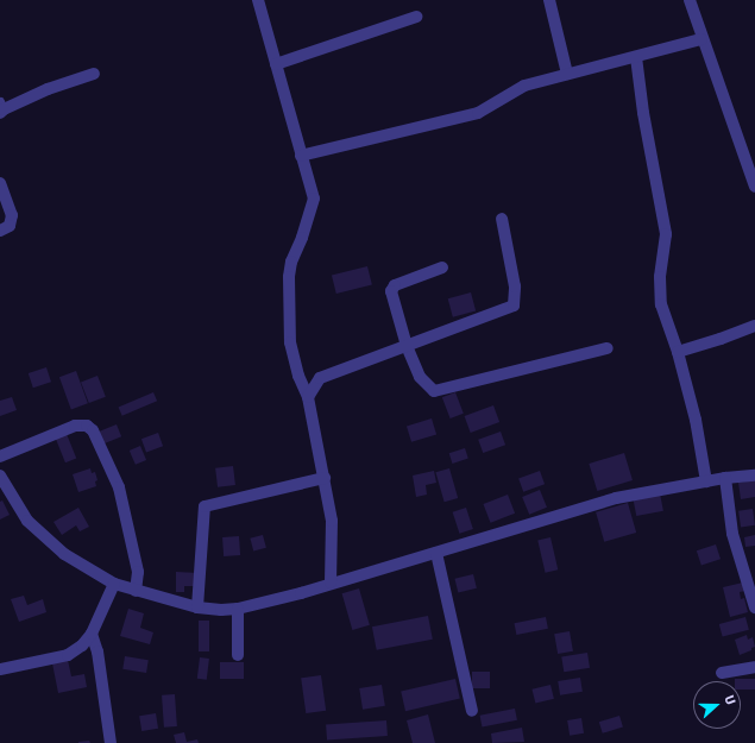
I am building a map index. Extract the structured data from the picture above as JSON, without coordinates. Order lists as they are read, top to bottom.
{
  "north": "right"
}
